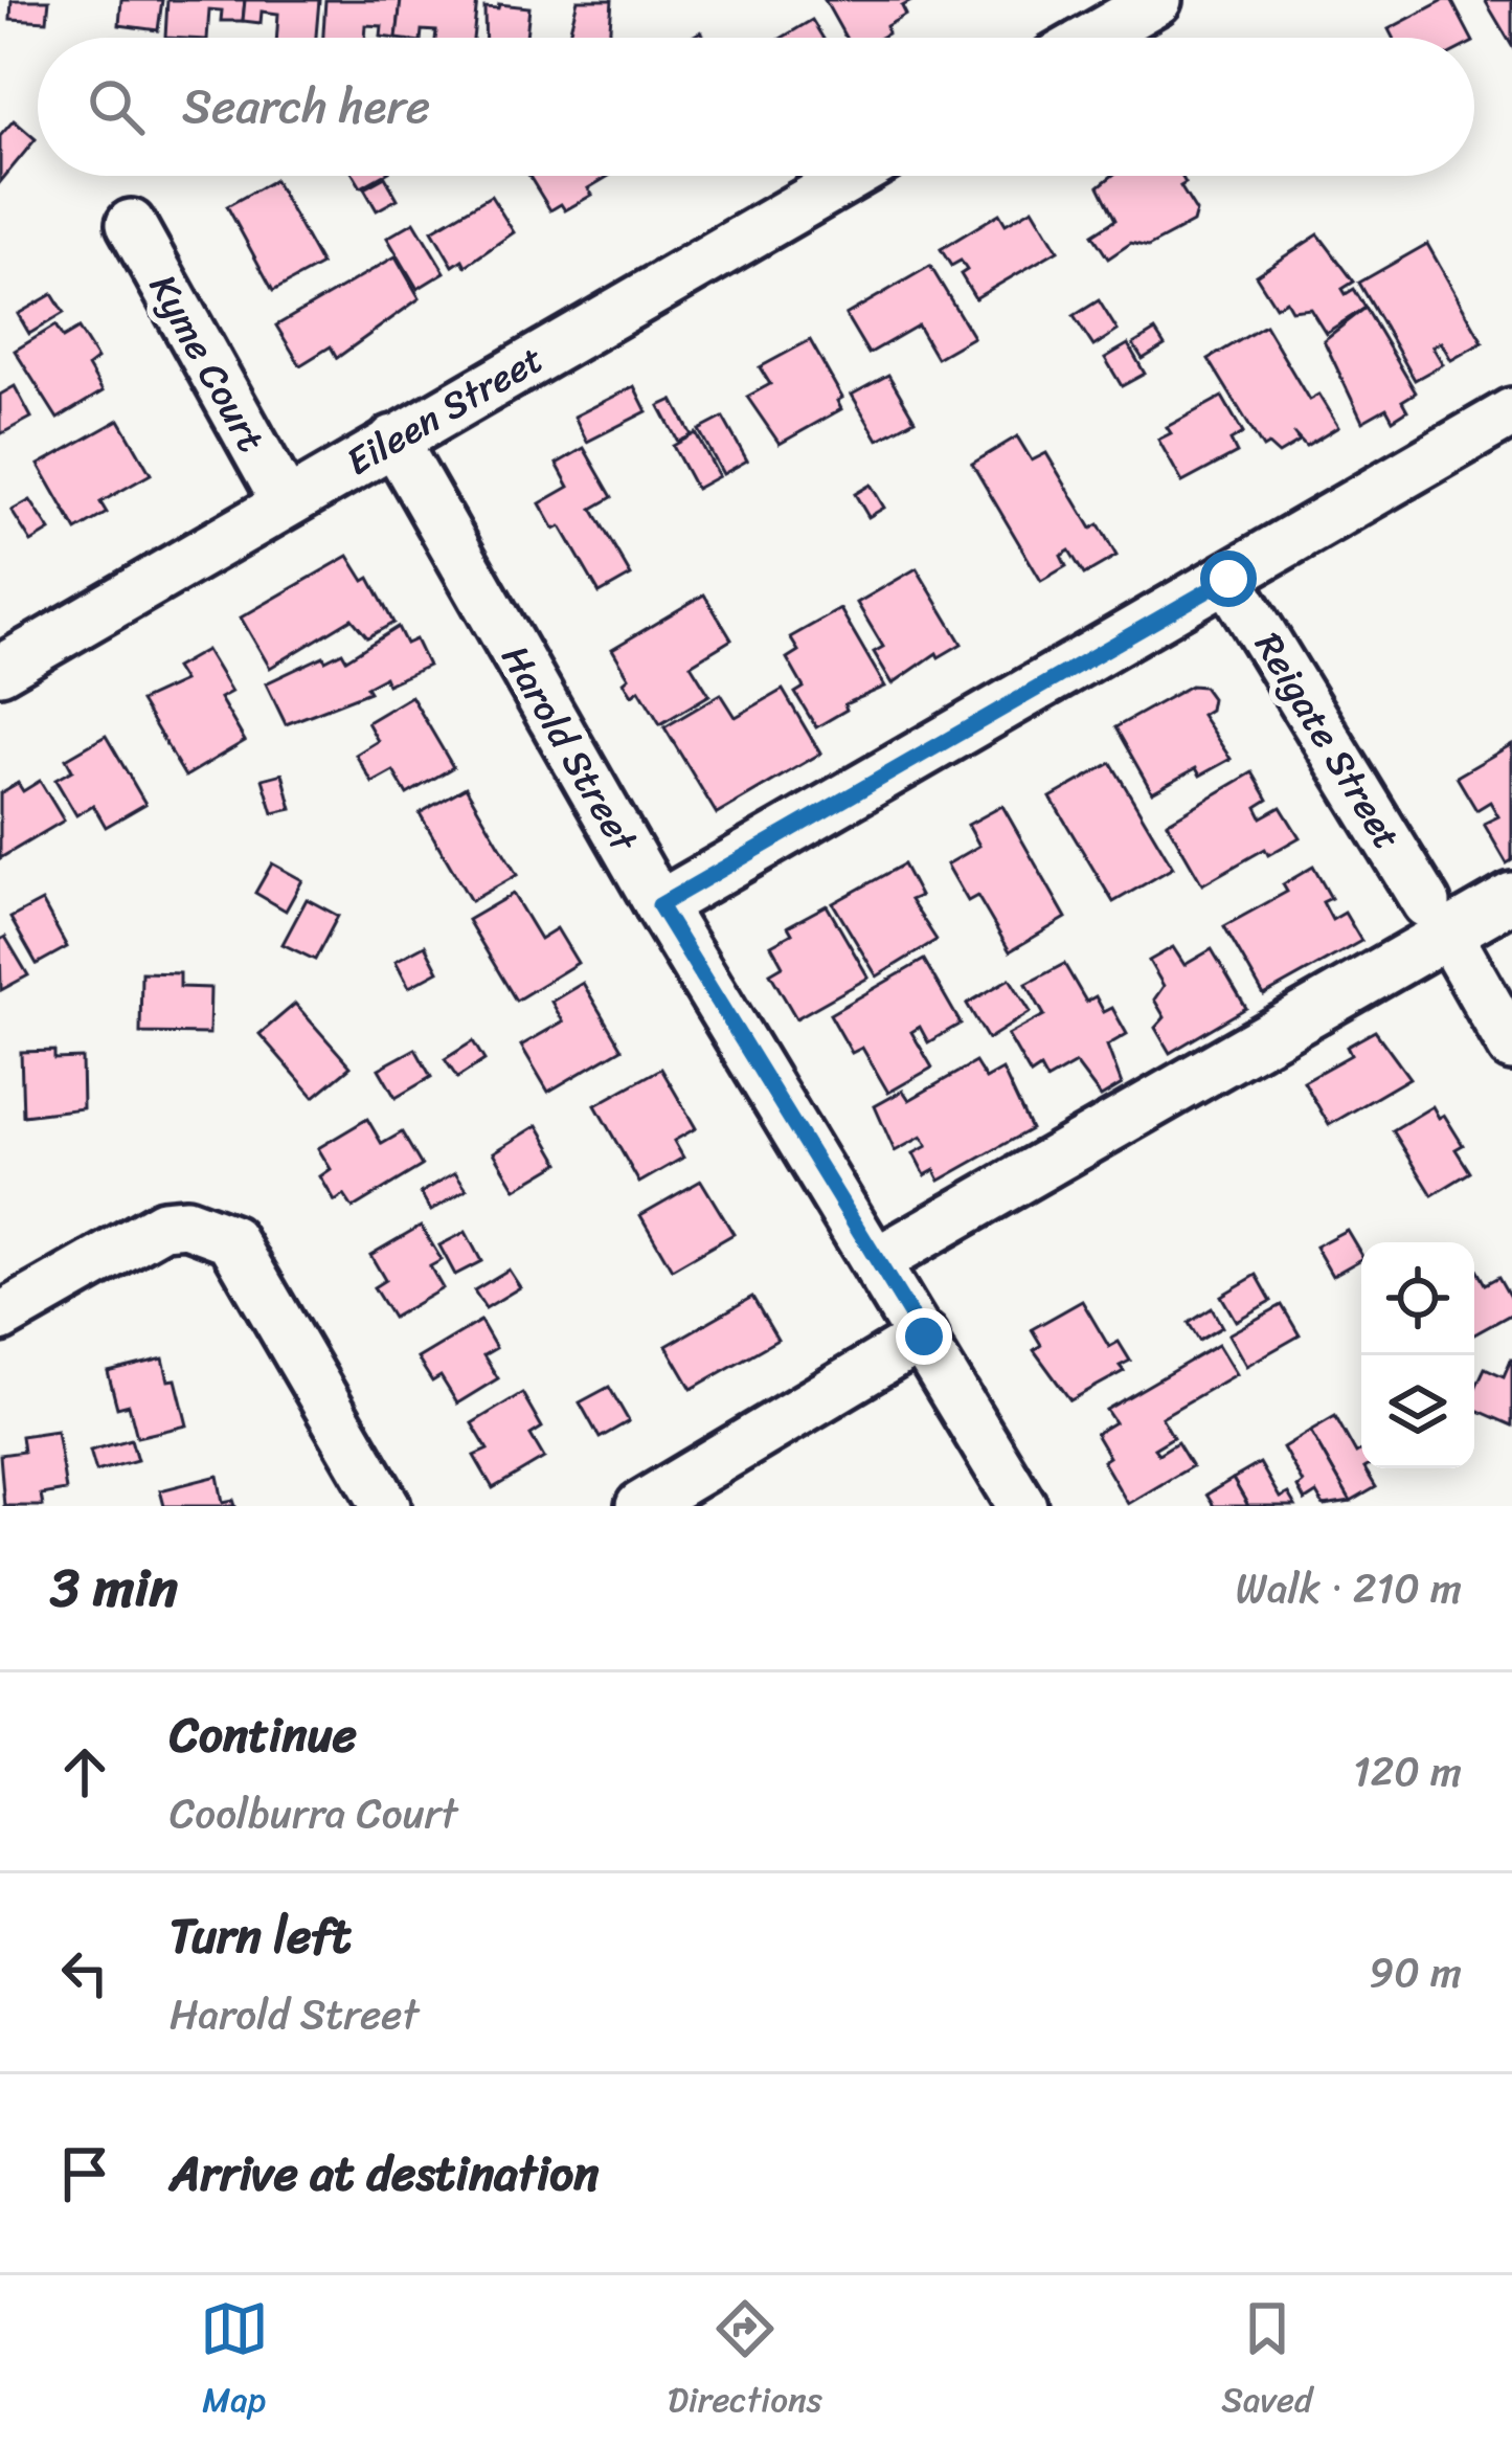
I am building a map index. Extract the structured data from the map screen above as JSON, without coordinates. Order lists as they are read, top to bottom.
{
  "streets": {
    "street": [
      "Kyme Court",
      "Eileen Street",
      "Reigate Street",
      "Harold Street"
    ]
  },
  "crossings": [
    ["Kyme Court", "Eileen Street"],
    ["Eileen Street", "Harold Street"]
  ],
  "page": {
    "search": "Search here",
    "heading": ["3 min", "Walk · 210 m"],
    "list": [
      ["Continue", "Coolburra Court", "120 m"],
      ["Turn left", "Harold Street", "90 m"],
      "Arrive at destination"
    ],
    "nav": ["Map", "Directions", "Saved"]
  }
}
